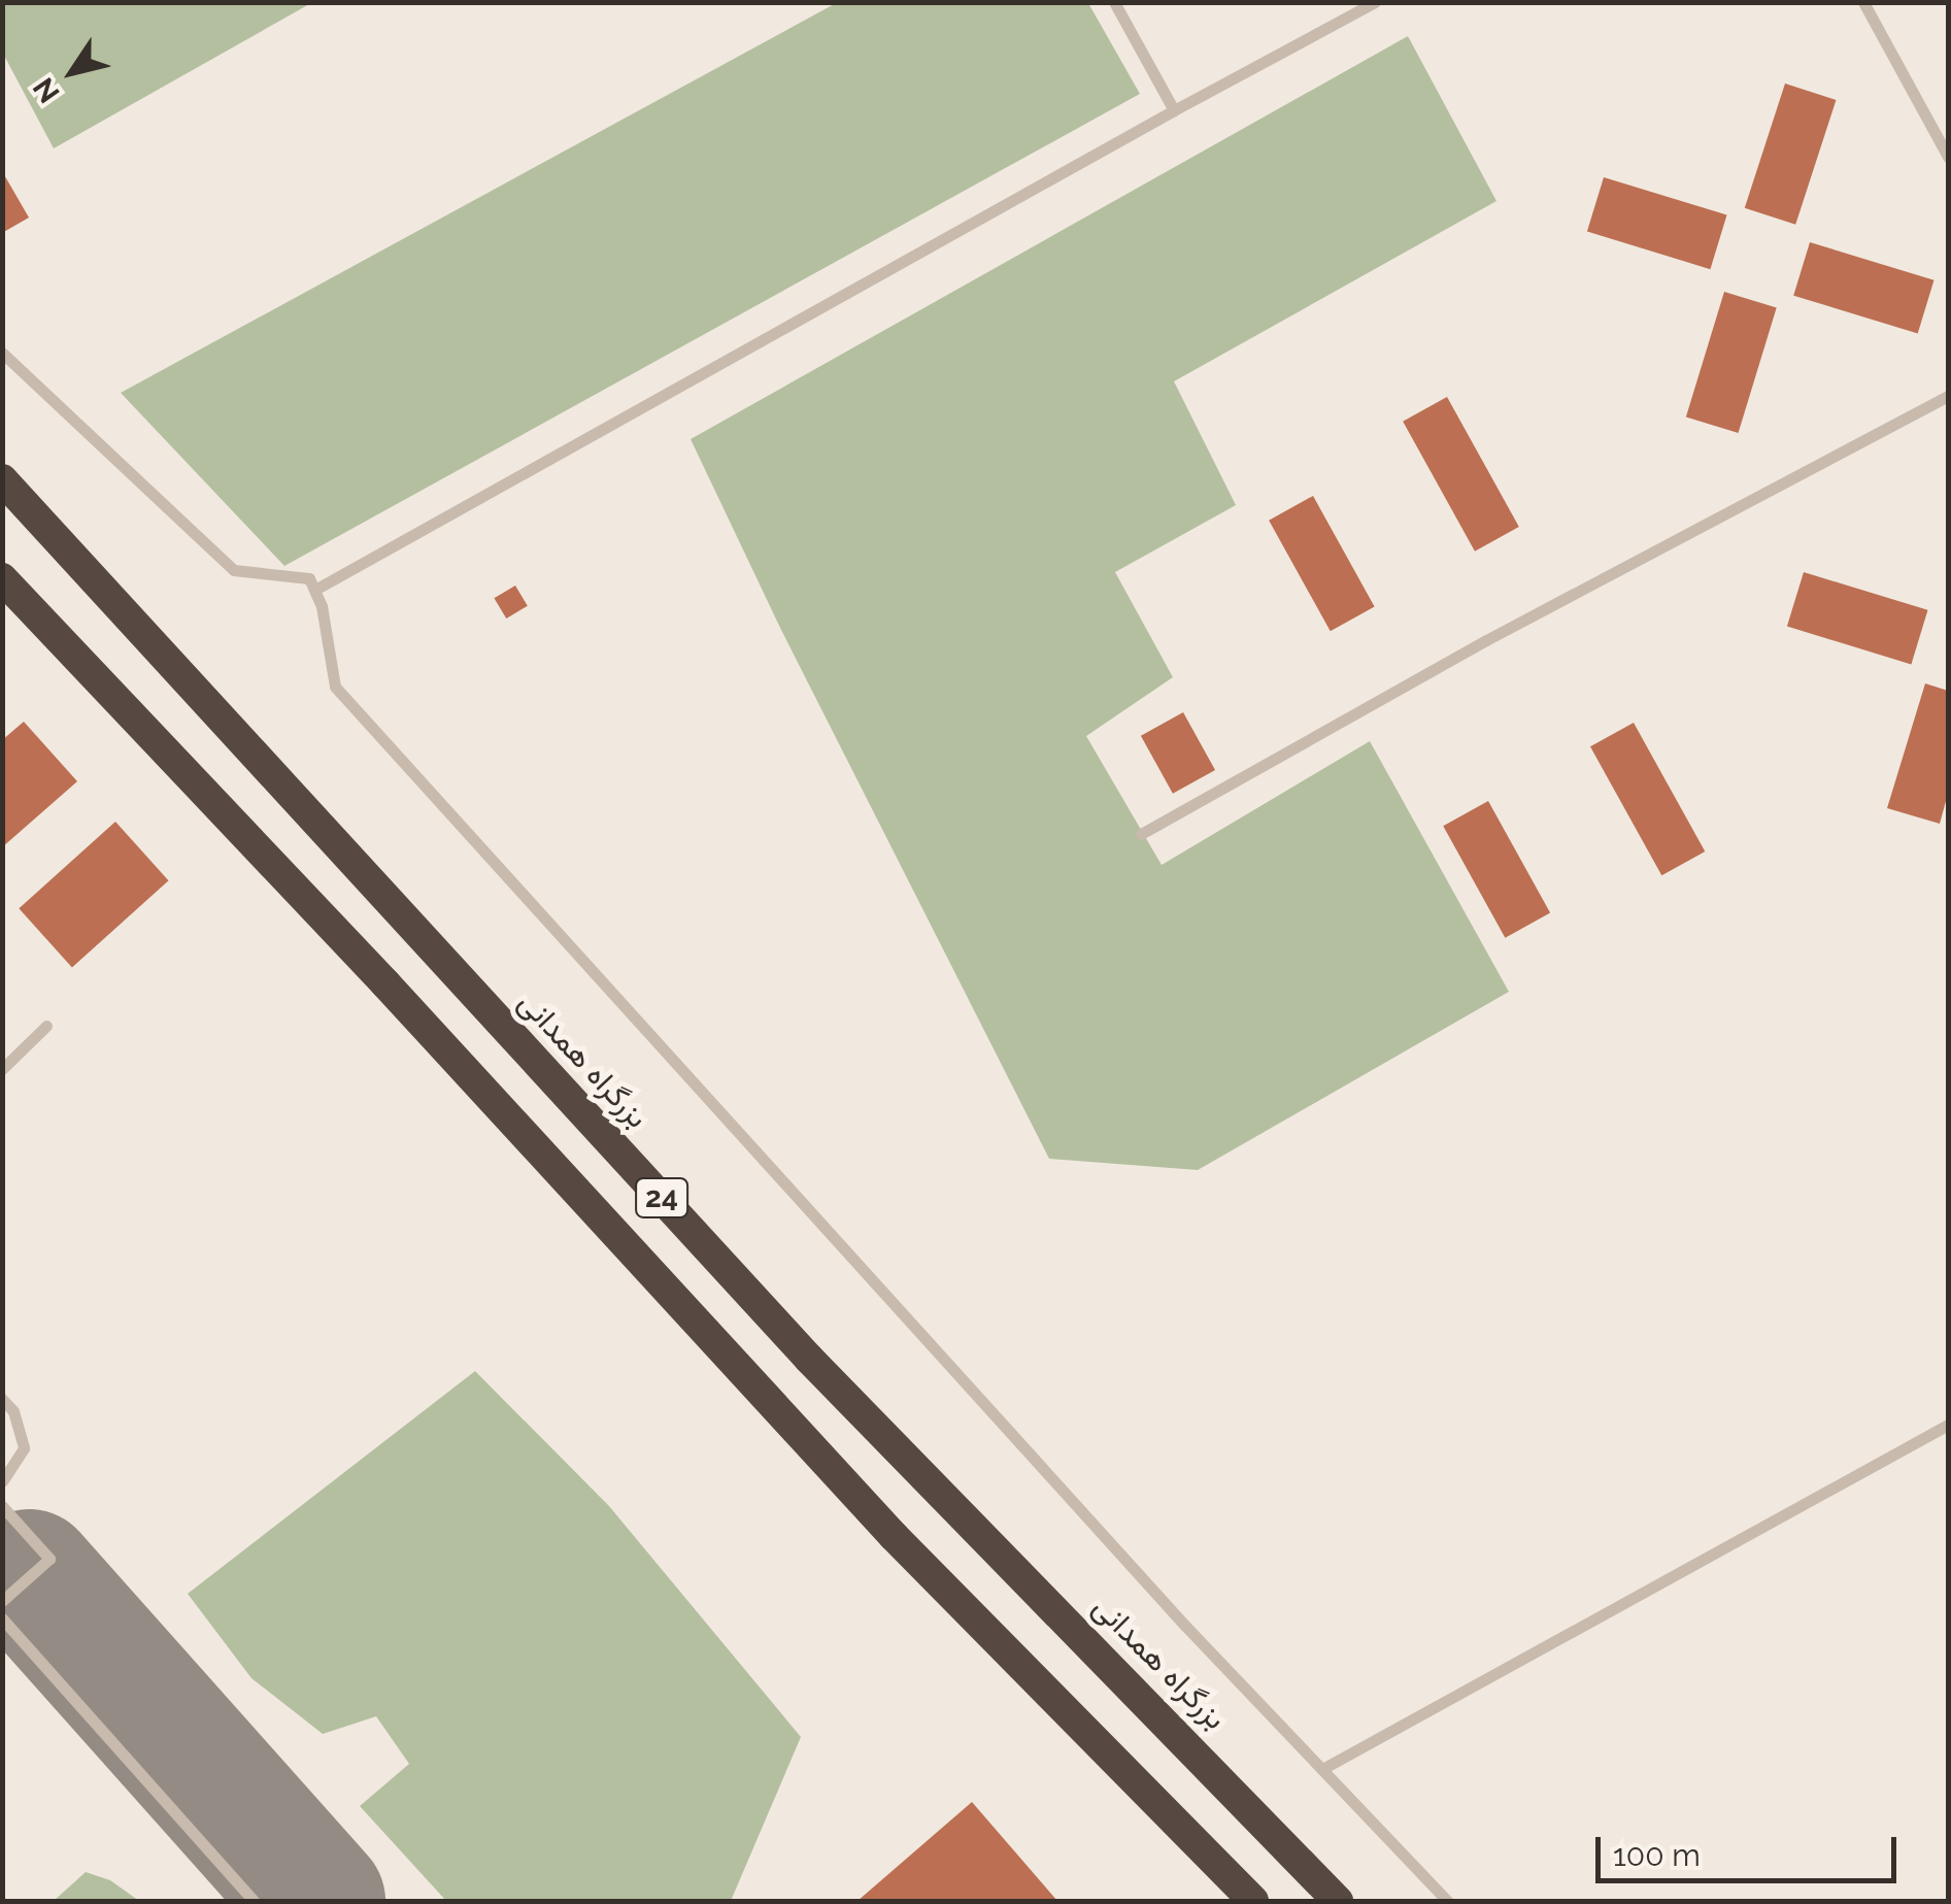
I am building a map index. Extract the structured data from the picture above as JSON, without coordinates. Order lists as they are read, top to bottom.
{
  "streets": {
    "highway": ["بزرگراه همدانی", "24"]
  },
  "scale_bar": "100 m",
  "north": "bottom left"
}
